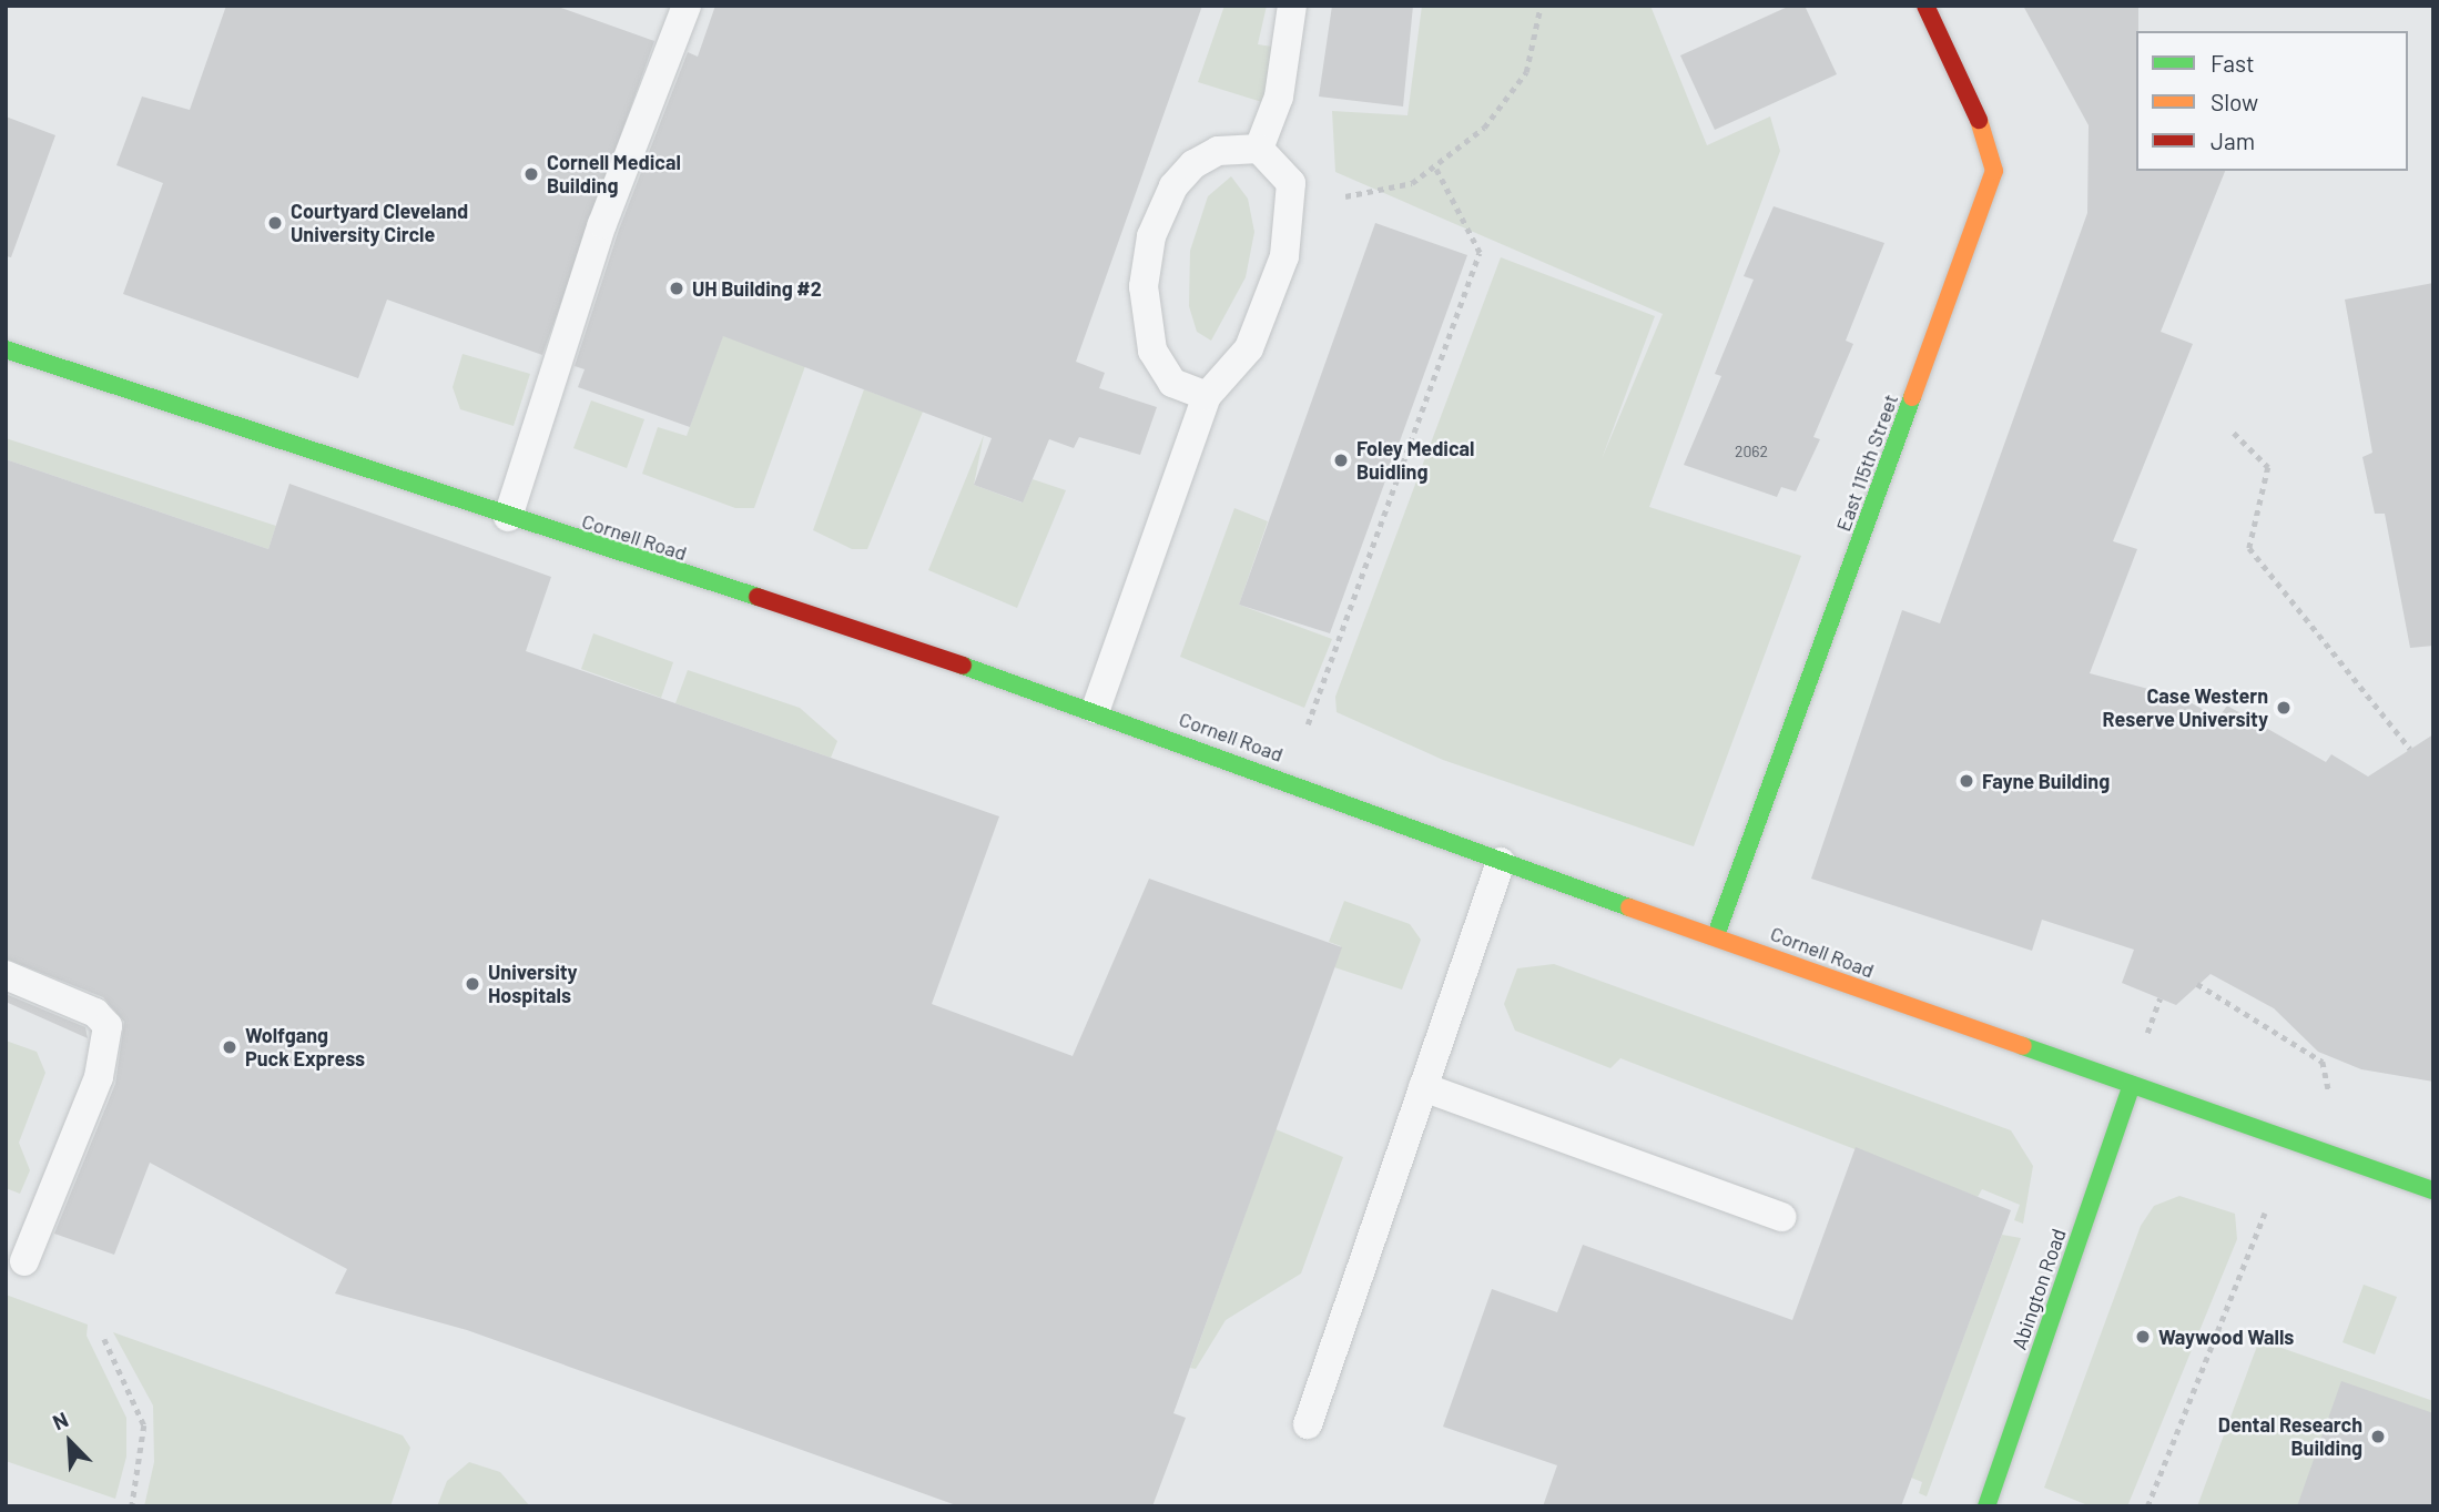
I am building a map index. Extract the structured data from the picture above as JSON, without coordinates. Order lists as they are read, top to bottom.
{
  "streets": {
    "street": ["East 115th Street", "Cornell Road", "Abington Road"]
  },
  "crossings": [
    ["East 115th Street", "Cornell Road"],
    ["Cornell Road", "Abington Road"]
  ],
  "places": [
    "Cornell Medical Building",
    "Courtyard Cleveland University Circle",
    "UH Building #2",
    "Foley Medical Buidling",
    "Case Western Reserve University",
    "Fayne Building",
    "University Hospitals",
    "Wolfgang Puck Express",
    "Waywood Walls",
    "Dental Research Building"
  ],
  "house_numbers": ["2062"],
  "legend": ["Fast", "Slow", "Jam"],
  "north": "top left"
}
